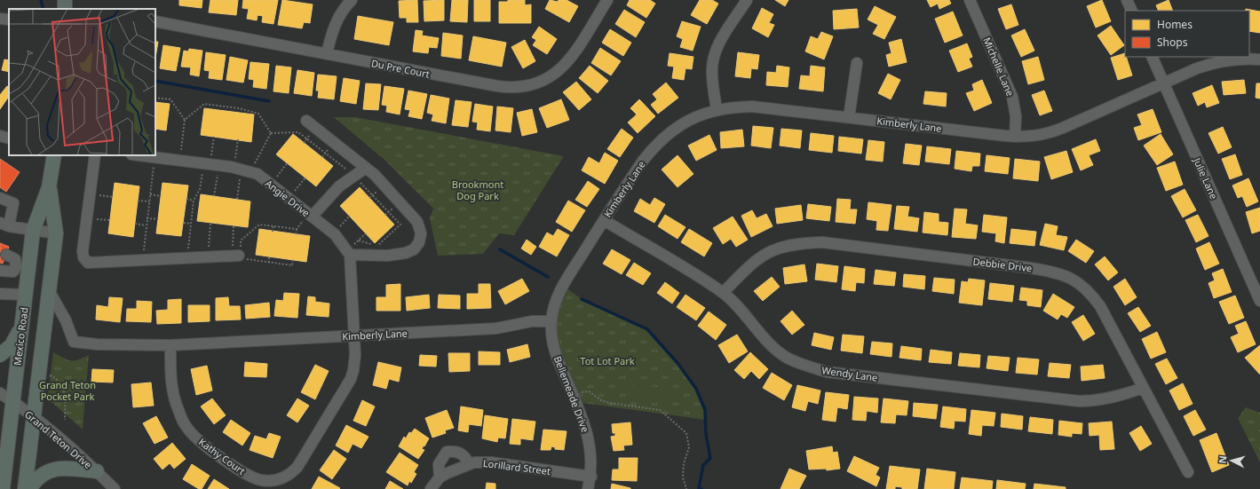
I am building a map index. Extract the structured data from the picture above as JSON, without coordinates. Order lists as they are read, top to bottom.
{
  "streets": {
    "main road": ["Mexico Road"],
    "street": [
      "Michelle Lane",
      "Du Pre Court",
      "Kimberly Lane",
      "Julie Lane",
      "Angie Drive",
      "Debbie Drive",
      "Wendy Lane",
      "Bellemeade Drive",
      "Grand Teton Drive",
      "Kathy Court",
      "Lorillard Street"
    ]
  },
  "crossings": [
    ["Michelle Lane", "Kimberly Lane"],
    ["Kimberly Lane", "Julie Lane"],
    ["Kimberly Lane", "Mexico Road"],
    ["Kimberly Lane", "Wendy Lane"],
    ["Kimberly Lane", "Bellemeade Drive"],
    ["Kimberly Lane", "Kathy Court"],
    ["Debbie Drive", "Wendy Lane"],
    ["Mexico Road", "Grand Teton Drive"],
    ["Bellemeade Drive", "Lorillard Street"]
  ],
  "parks": ["Brookmont Dog Park", "Tot Lot Park", "Grand Teton Pocket Park"],
  "legend": ["Homes", "Shops"],
  "north": "left"
}
